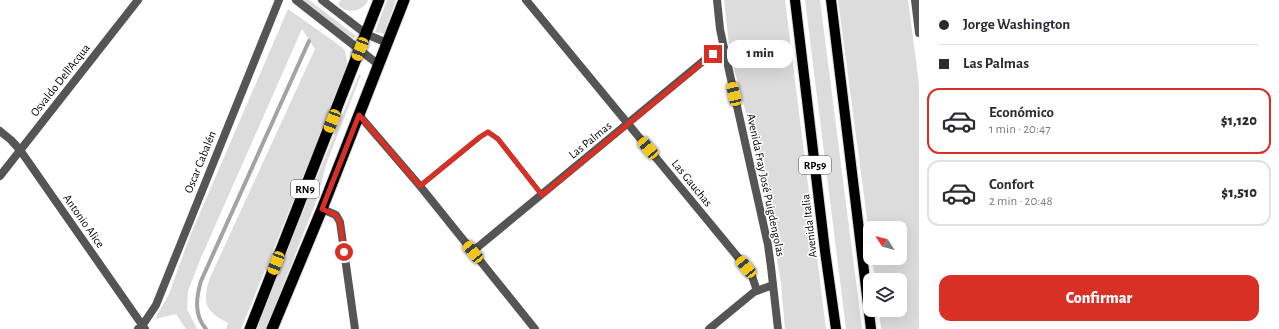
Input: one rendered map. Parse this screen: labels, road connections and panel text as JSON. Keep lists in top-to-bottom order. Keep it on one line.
{"streets":{"highway":["RN9"],"main road":["RP59","Avenida Italia"],"street":["Osvaldo Dell'Acqua","Las Palmas","Oscar Cabalén","Las Gauchas","Avenida Fray José Puigdengolas","Antonio Alice"]},"crossings":[["Osvaldo Dell'Acqua","Antonio Alice"],["Las Palmas","Las Gauchas"],["Las Palmas","Avenida Fray José Puigdengolas"],["Oscar Cabalén","Antonio Alice"]],"north":"top left","page":{"banner":["Jorge Washington","Las Palmas"],"bubble":"1 min","list":[{"name":"Económico","note":"1 min · 20:47","value":"$1,120"},{"name":"Confort","note":"2 min · 20:48","value":"$1,510"}],"buttons":"Confirmar"}}
